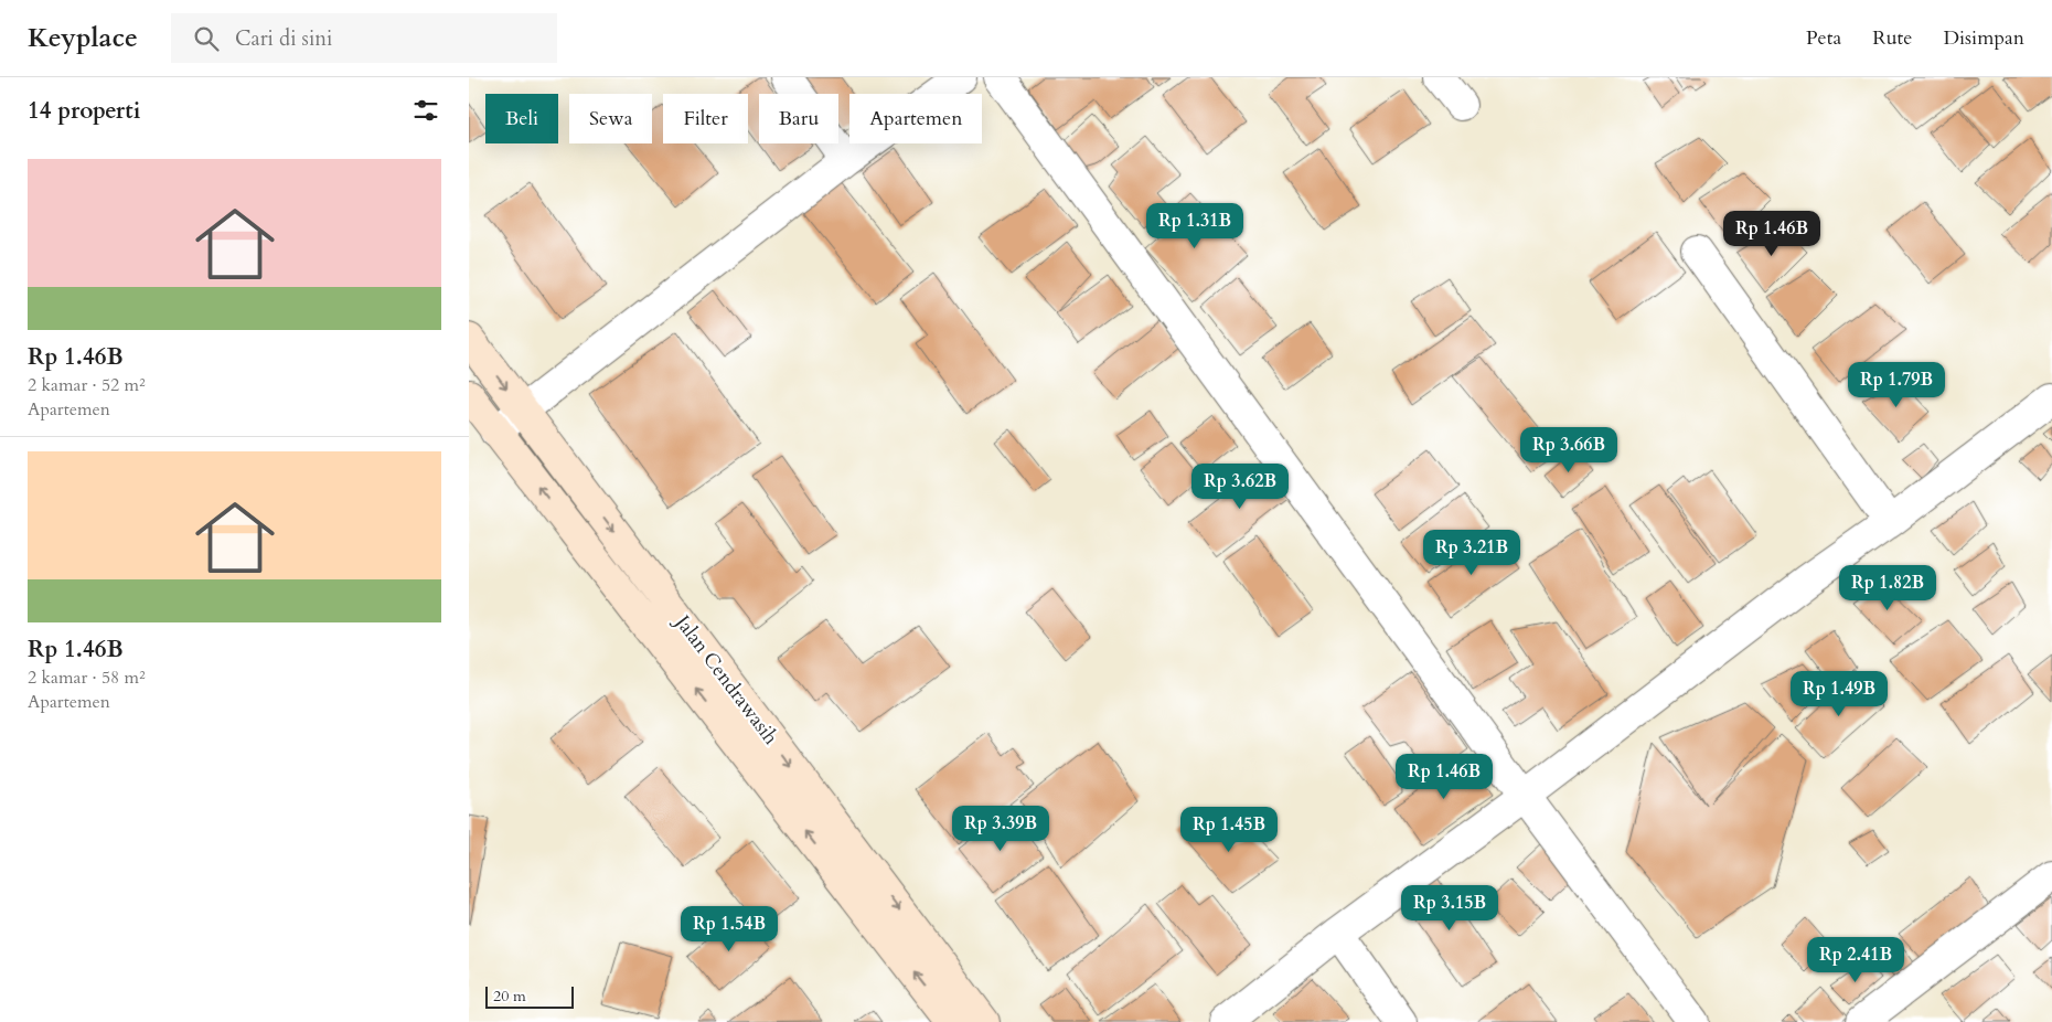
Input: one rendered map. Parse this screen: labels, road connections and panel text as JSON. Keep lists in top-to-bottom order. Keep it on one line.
{"streets":{"main road":["Jalan Cendrawasih"]},"scale_bar":"20 m","page":{"header":"Keyplace","search":"Cari di sini","nav":["Peta","Rute","Disimpan"],"heading":"14 properti","chip":["Beli","Sewa","Filter","Baru","Apartemen"],"list":[{"name":"Rp 1.46B","note":"2 kamar · 52 m² · Apartemen"},{"name":"Rp 1.46B","note":"2 kamar · 58 m² · Apartemen"}],"price":["Rp 1.31B","Rp 1.46B","Rp 1.79B","Rp 3.66B","Rp 3.62B","Rp 3.21B","Rp 1.82B","Rp 1.49B","Rp 1.46B","Rp 3.39B","Rp 1.45B","Rp 3.15B","Rp 1.54B","Rp 2.41B"],"scale":"20 m"}}
